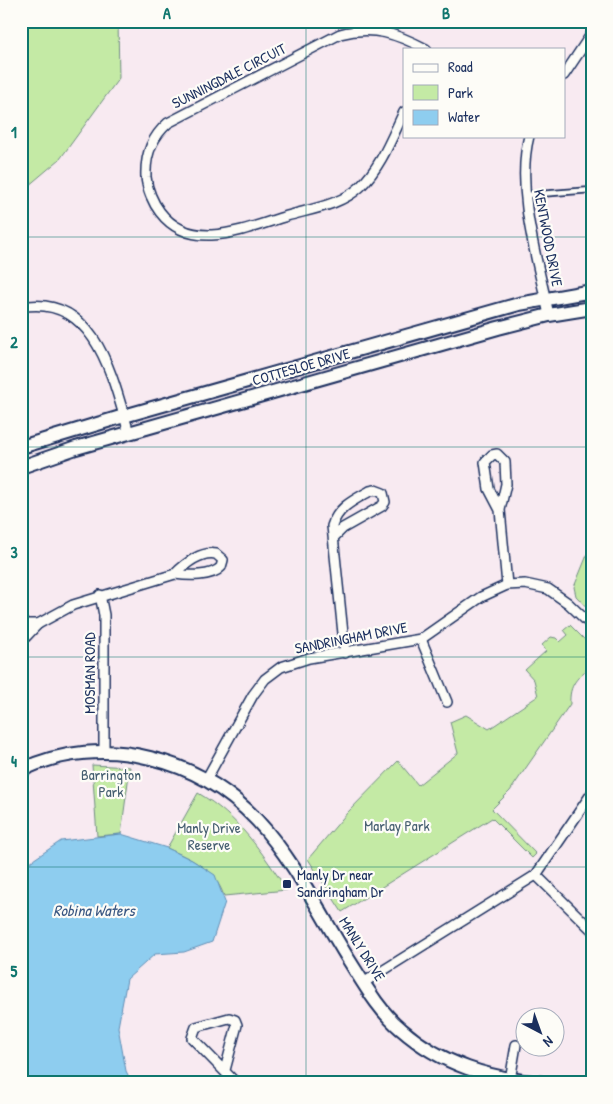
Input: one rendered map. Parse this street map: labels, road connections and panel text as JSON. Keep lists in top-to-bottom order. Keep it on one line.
{"streets":{"main road":["COTTESLOE DRIVE","MANLY DRIVE"],"street":["SUNNINGDALE CIRCUIT","KENTWOOD DRIVE","SANDRINGHAM DRIVE","MOSMAN ROAD"]},"crossings":[["KENTWOOD DRIVE","COTTESLOE DRIVE"],["SANDRINGHAM DRIVE","MANLY DRIVE"],["MOSMAN ROAD","MANLY DRIVE"]],"water":["Robina Waters"],"parks":["Barrington Park","Marlay Park","Manly Drive Reserve"],"places":{"transit":["Manly Dr near Sandringham Dr"]},"legend":["Road","Park","Water"],"north":"bottom right","grid":{"columns":["A","B"],"rows":["1","2","3","4","5"]}}
